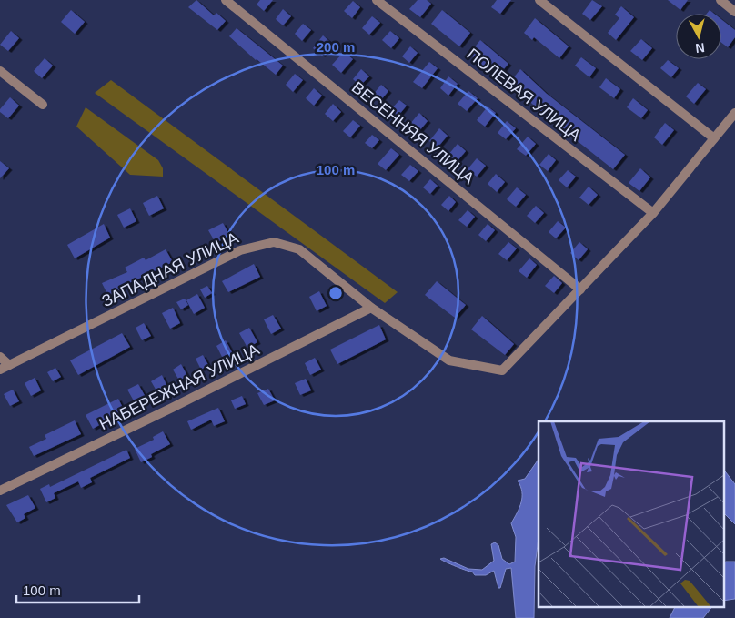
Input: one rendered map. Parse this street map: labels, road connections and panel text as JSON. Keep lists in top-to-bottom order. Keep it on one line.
{"streets":{"street":["ПОЛЕВАЯ УЛИЦА","ВЕСЕННЯЯ УЛИЦА","ЗАПАДНАЯ УЛИЦА","НАБЕРЕЖНАЯ УЛИЦА"]},"crossings":[["ВЕСЕННЯЯ УЛИЦА","ЗАПАДНАЯ УЛИЦА"],["ЗАПАДНАЯ УЛИЦА","НАБЕРЕЖНАЯ УЛИЦА"]],"scale_bar":"100 m","north":"bottom","rings":["200 m","100 m"]}
